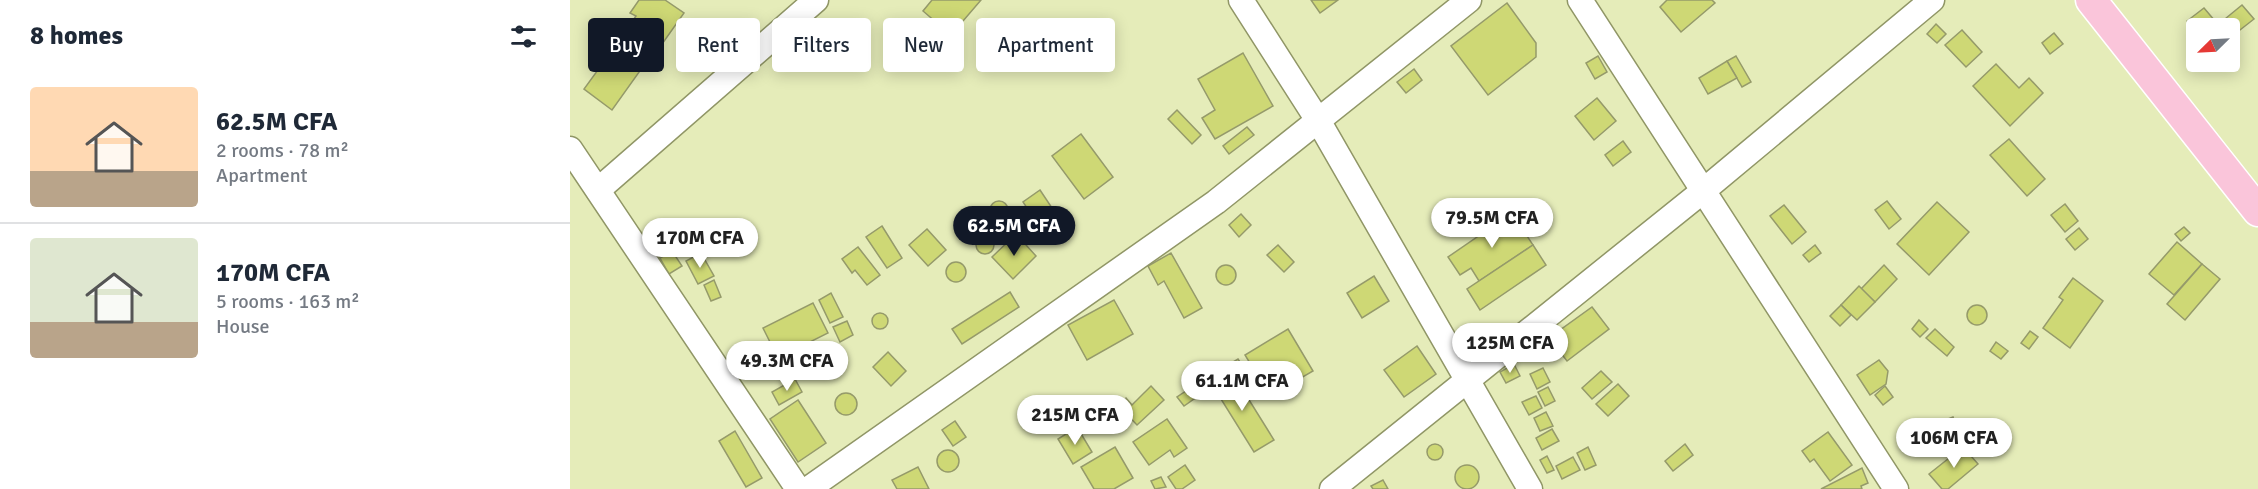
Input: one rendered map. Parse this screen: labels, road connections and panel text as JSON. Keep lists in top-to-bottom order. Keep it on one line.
{"north":"bottom left","page":{"heading":"8 homes","chip":["Buy","Rent","Filters","New","Apartment"],"list":[{"name":"62.5M CFA","note":"2 rooms · 78 m² · Apartment"},{"name":"170M CFA","note":"5 rooms · 163 m² · House"}],"price":["79.5M CFA","62.5M CFA","170M CFA","125M CFA","49.3M CFA","61.1M CFA","215M CFA","106M CFA"]}}
